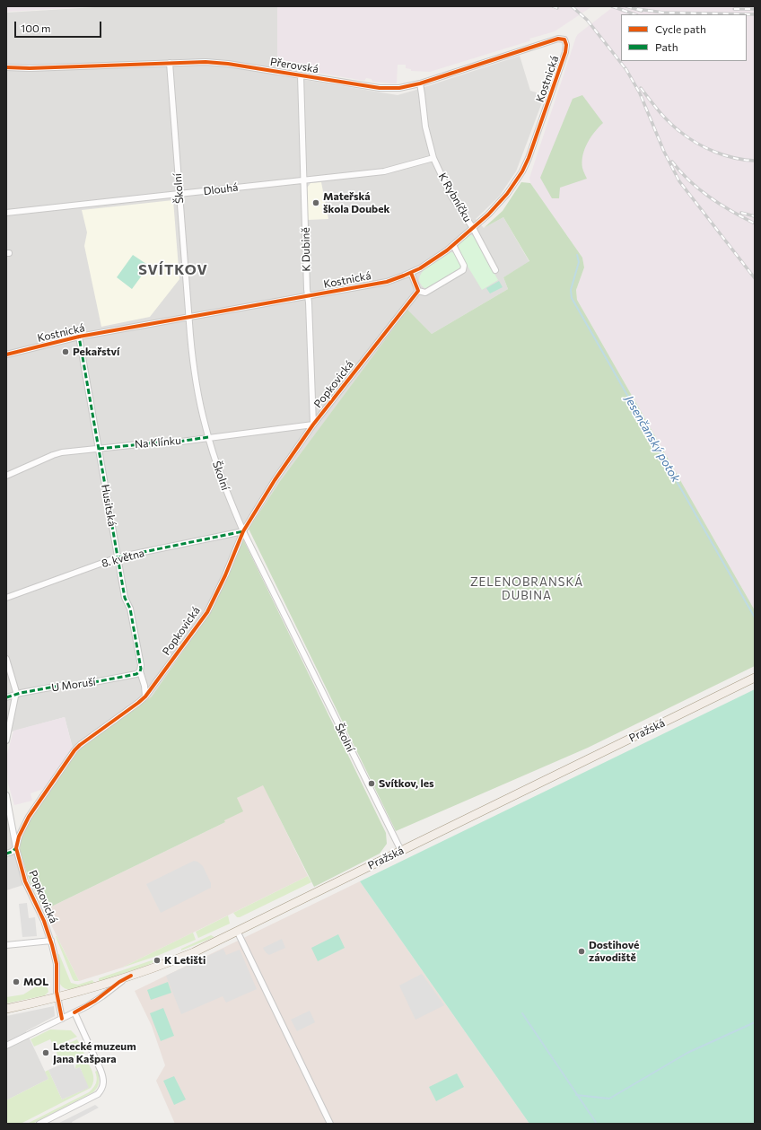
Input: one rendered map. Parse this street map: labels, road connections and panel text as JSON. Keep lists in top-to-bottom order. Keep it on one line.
{"streets":{"main road":["Pražská"],"street":["Přerovská","Kostnická","Školní","Dlouhá","K Rybníčku","K Dubině","Popkovická","Na Klínku","Husitská","8. května","U Moruší"]},"crossings":[["Přerovská","Kostnická"],["Přerovská","Školní"],["Přerovská","K Rybníčku"],["Přerovská","K Dubině"],["Kostnická","Školní"],["Kostnická","K Rybníčku"],["Kostnická","K Dubině"],["Kostnická","Husitská"],["Školní","Dlouhá"],["Školní","Popkovická"],["Školní","Na Klínku"],["Školní","8. května"],["Školní","Pražská"],["Dlouhá","K Rybníčku"],["Dlouhá","K Dubině"],["K Dubině","Popkovická"],["K Dubině","Na Klínku"],["Popkovická","Na Klínku"],["Popkovická","Husitská"],["Popkovická","8. května"],["Popkovická","Pražská"],["Na Klínku","Husitská"],["Husitská","8. května"],["Husitská","U Moruší"]],"districts":["SVÍTKOV","ZELENOBRANSKÁ DUBINA"],"water":["Jesenčanský potok"],"places":["Mateřská škola Doubek","Pekařství","Svítkov, les","Dostihové závodiště","K Letišti","MOL","Letecké muzeum Jana Kašpara"],"legend":["Cycle path","Path"],"scale_bar":"100 m"}
